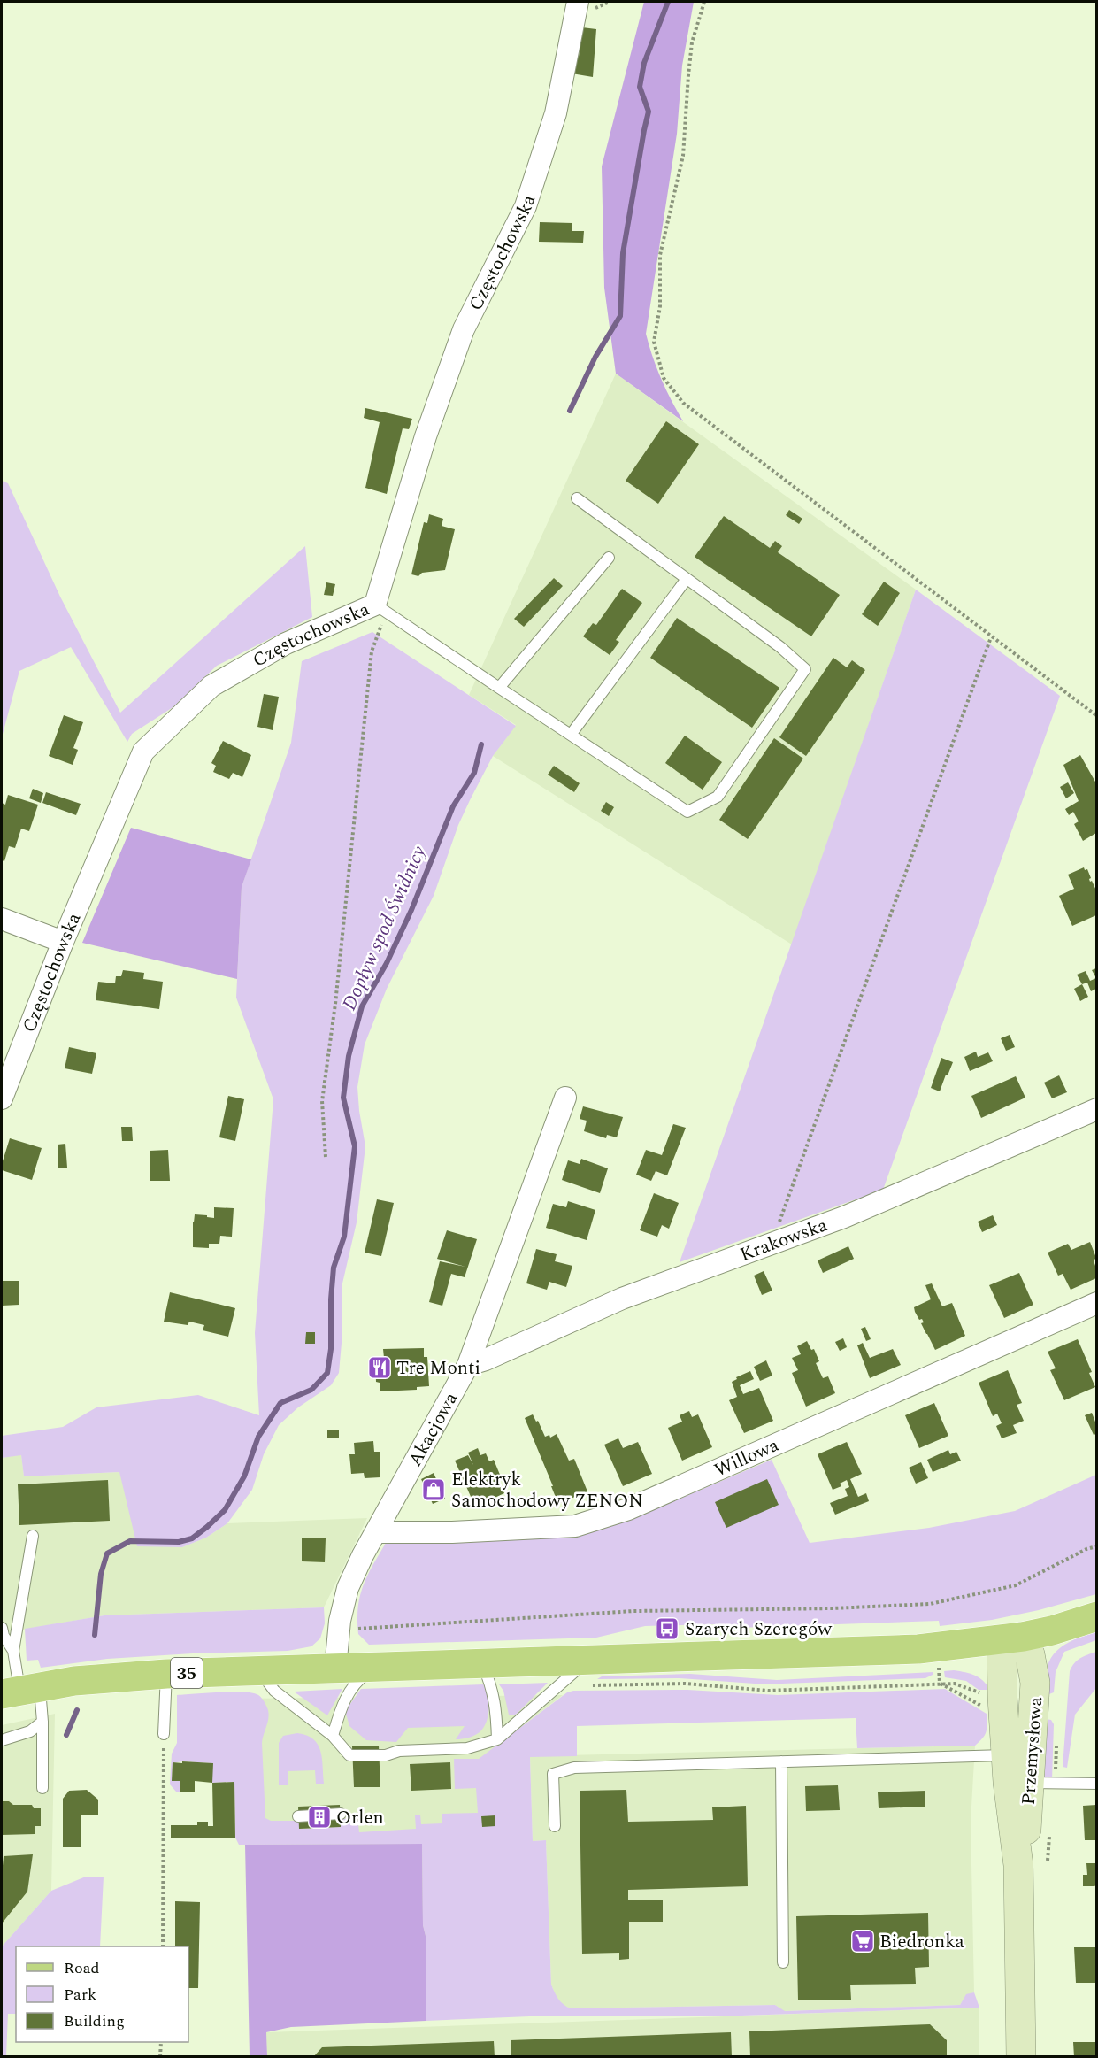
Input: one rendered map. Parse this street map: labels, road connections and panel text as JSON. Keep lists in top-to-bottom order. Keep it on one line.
{"streets":{"main road":["35","Przemysłowa"],"street":["Częstochowska","Krakowska","Akacjowa","Willowa"]},"crossings":[["Krakowska","Akacjowa"],["Akacjowa","Willowa"],["Akacjowa","35"],["35","Przemysłowa"]],"water":["Dopływ spod Świdnicy"],"places":{"restaurant":["Tre Monti"],"shop":["Elektryk Samochodowy ZENON"],"bus stop":["Szarych Szeregów"],"building":["Orlen"],"supermarket":["Biedronka"]},"legend":["Road","Park","Building"]}
